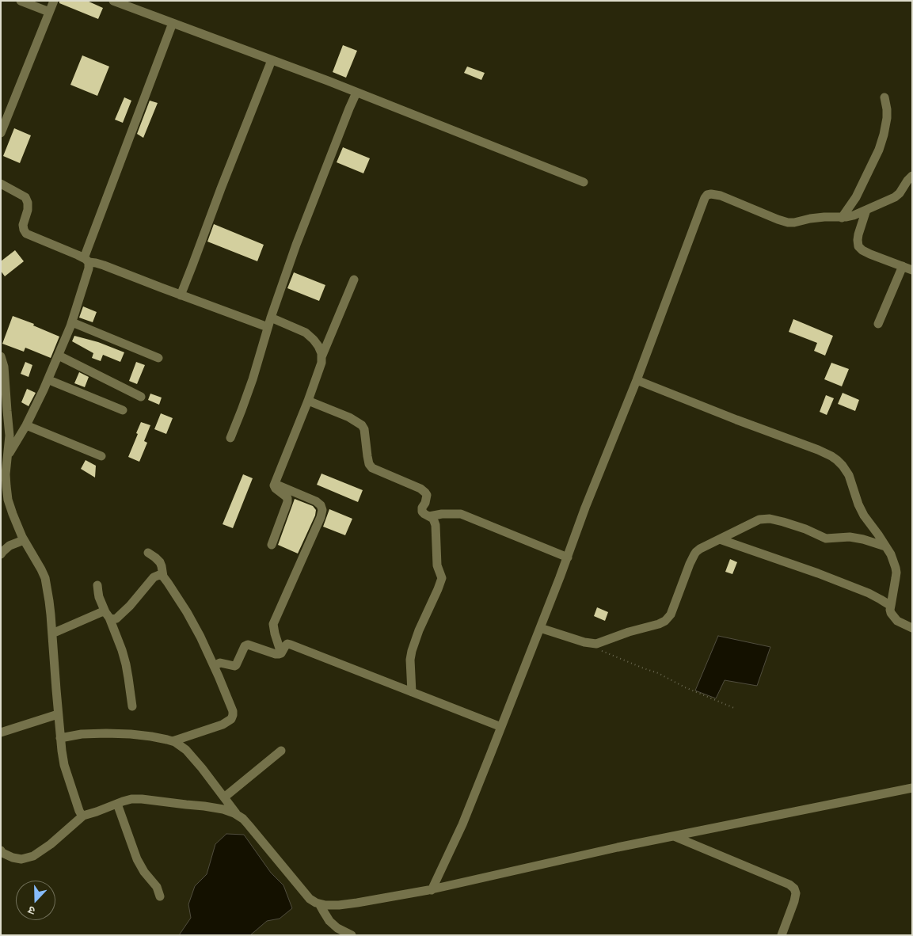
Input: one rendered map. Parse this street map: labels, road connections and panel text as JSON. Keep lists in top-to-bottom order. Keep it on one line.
{"north":"bottom"}
